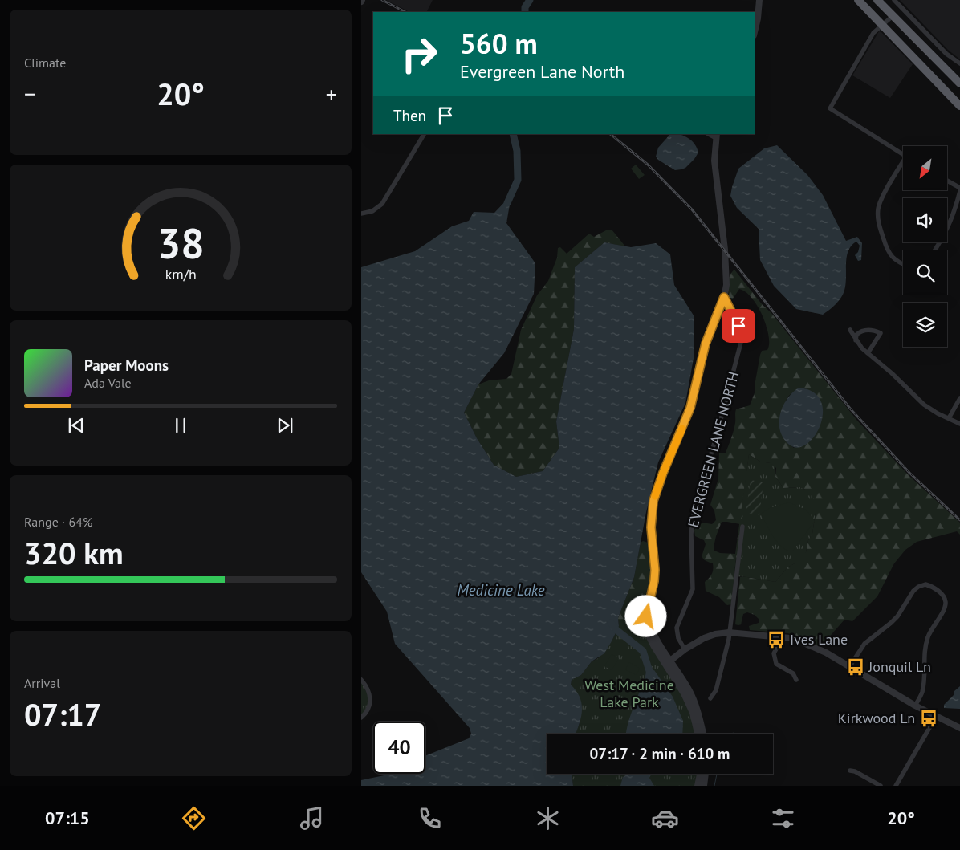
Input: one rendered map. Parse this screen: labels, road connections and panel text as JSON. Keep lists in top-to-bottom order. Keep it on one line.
{"streets":{"street":["EVERGREEN LANE NORTH"]},"water":["Medicine Lake"],"parks":["West Medicine Lake Park"],"places":{"bus stop":["Ives Lane","Jonquil Ln","Kirkwood Ln"]},"north":"bottom left","page":{"tile":["Climate",["Range · 64%","320 km"],["Arrival","07:17"]],"turn":["560 m","Evergreen Lane North"],"heat":["−","20°","+"],"then":"Then","song":["Paper Moons","Ada Vale"],"limit":"40","trip":"07:17 · 2 min · 610 m","tabs":["07:15","20°"],"gauge":["38","km/h"]}}
